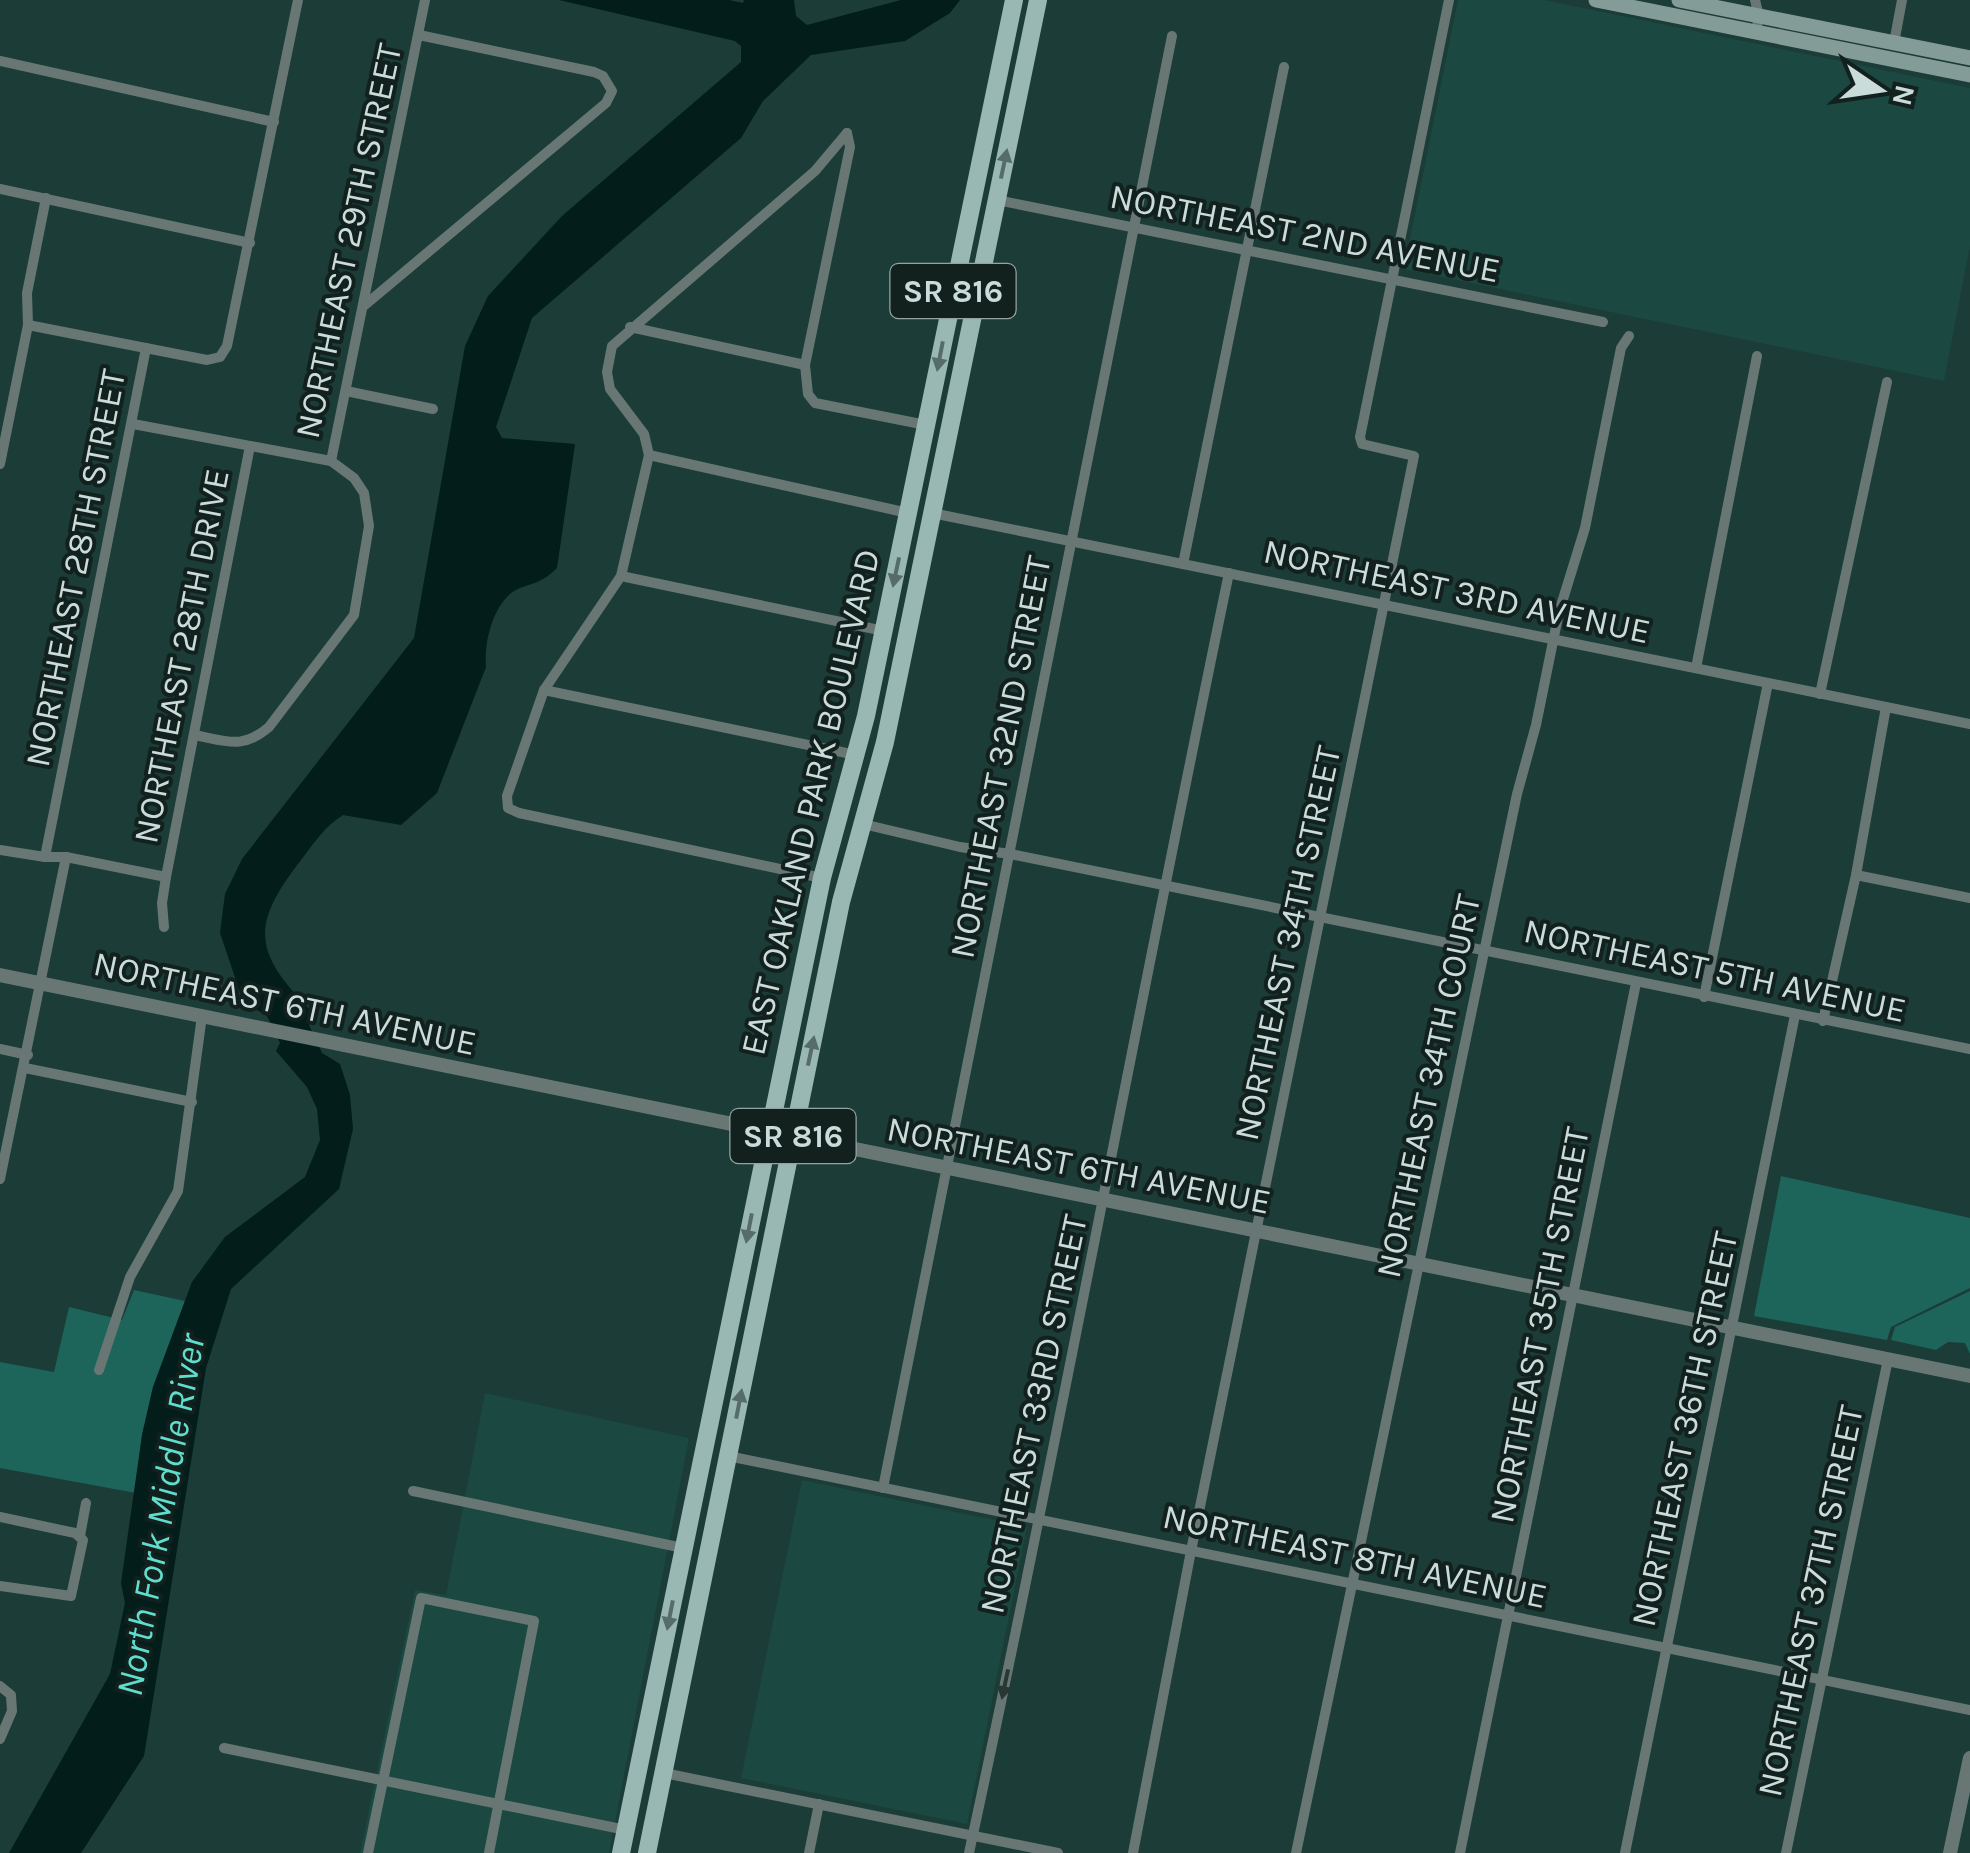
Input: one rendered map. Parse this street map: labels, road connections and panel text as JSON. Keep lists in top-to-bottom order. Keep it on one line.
{"streets":{"main road":["SR 816","EAST OAKLAND PARK BOULEVARD"],"street":["NORTHEAST 2ND AVENUE","NORTHEAST 29TH STREET","NORTHEAST 28TH STREET","NORTHEAST 3RD AVENUE","NORTHEAST 28TH DRIVE","NORTHEAST 32ND STREET","NORTHEAST 34TH STREET","NORTHEAST 5TH AVENUE","NORTHEAST 6TH AVENUE","NORTHEAST 34TH COURT","NORTHEAST 35TH STREET","NORTHEAST 33RD STREET","NORTHEAST 36TH STREET","NORTHEAST 8TH AVENUE","NORTHEAST 37TH STREET"]},"crossings":[["NORTHEAST 2ND AVENUE","NORTHEAST 32ND STREET"],["NORTHEAST 2ND AVENUE","EAST OAKLAND PARK BOULEVARD"],["NORTHEAST 2ND AVENUE","NORTHEAST 34TH STREET"],["NORTHEAST 29TH STREET","NORTHEAST 28TH DRIVE"],["NORTHEAST 3RD AVENUE","NORTHEAST 32ND STREET"],["NORTHEAST 3RD AVENUE","EAST OAKLAND PARK BOULEVARD"],["NORTHEAST 3RD AVENUE","NORTHEAST 34TH STREET"],["NORTHEAST 3RD AVENUE","NORTHEAST 34TH COURT"],["NORTHEAST 3RD AVENUE","NORTHEAST 33RD STREET"],["NORTHEAST 32ND STREET","NORTHEAST 5TH AVENUE"],["NORTHEAST 32ND STREET","NORTHEAST 6TH AVENUE"],["NORTHEAST 32ND STREET","NORTHEAST 8TH AVENUE"],["EAST OAKLAND PARK BOULEVARD","NORTHEAST 5TH AVENUE"],["EAST OAKLAND PARK BOULEVARD","NORTHEAST 6TH AVENUE"],["EAST OAKLAND PARK BOULEVARD","NORTHEAST 8TH AVENUE"],["NORTHEAST 34TH STREET","NORTHEAST 5TH AVENUE"],["NORTHEAST 34TH STREET","NORTHEAST 6TH AVENUE"],["NORTHEAST 34TH STREET","NORTHEAST 8TH AVENUE"],["NORTHEAST 5TH AVENUE","NORTHEAST 34TH COURT"],["NORTHEAST 5TH AVENUE","NORTHEAST 35TH STREET"],["NORTHEAST 5TH AVENUE","NORTHEAST 33RD STREET"],["NORTHEAST 5TH AVENUE","NORTHEAST 36TH STREET"],["NORTHEAST 6TH AVENUE","NORTHEAST 34TH COURT"],["NORTHEAST 6TH AVENUE","NORTHEAST 35TH STREET"],["NORTHEAST 6TH AVENUE","NORTHEAST 33RD STREET"],["NORTHEAST 6TH AVENUE","NORTHEAST 36TH STREET"],["NORTHEAST 6TH AVENUE","NORTHEAST 37TH STREET"],["NORTHEAST 34TH COURT","NORTHEAST 8TH AVENUE"],["NORTHEAST 35TH STREET","NORTHEAST 8TH AVENUE"],["NORTHEAST 33RD STREET","NORTHEAST 8TH AVENUE"],["NORTHEAST 36TH STREET","NORTHEAST 8TH AVENUE"],["NORTHEAST 8TH AVENUE","NORTHEAST 37TH STREET"]],"water":["North Fork Middle River"],"north":"right"}
